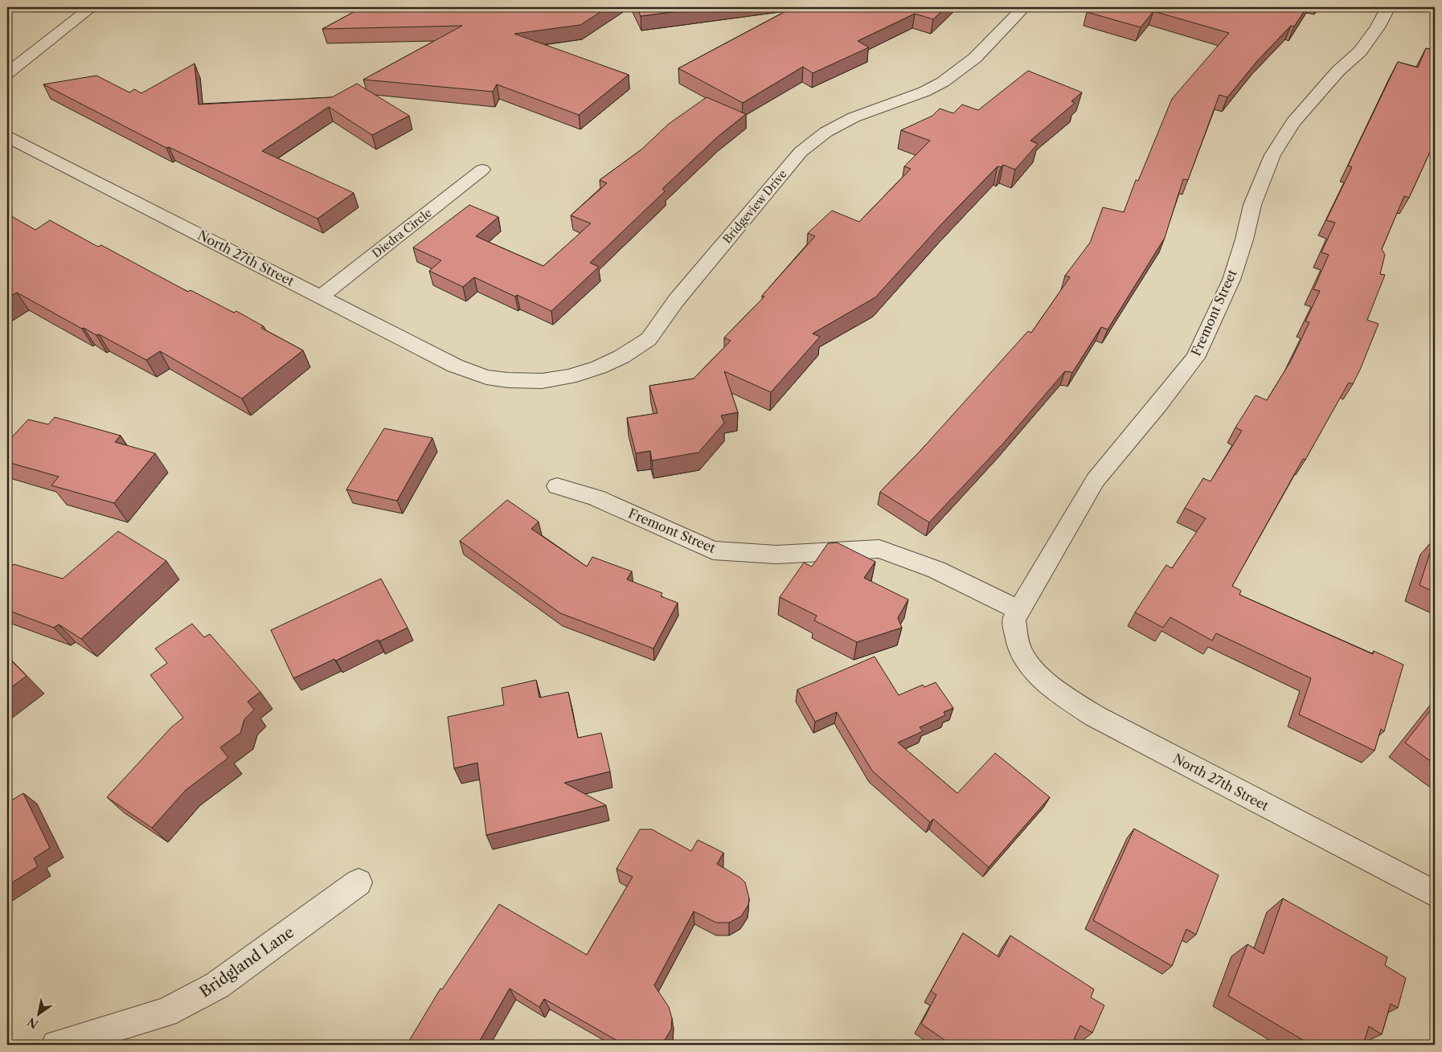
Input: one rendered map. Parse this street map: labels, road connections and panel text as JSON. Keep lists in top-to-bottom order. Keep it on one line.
{"streets":{"street":["Bridgeview Drive","Diedra Circle","North 27th Street","Fremont Street","Bridgland Lane"]},"crossings":[["Bridgeview Drive","North 27th Street"],["Diedra Circle","North 27th Street"],["North 27th Street","Fremont Street"]],"north":"bottom left"}
